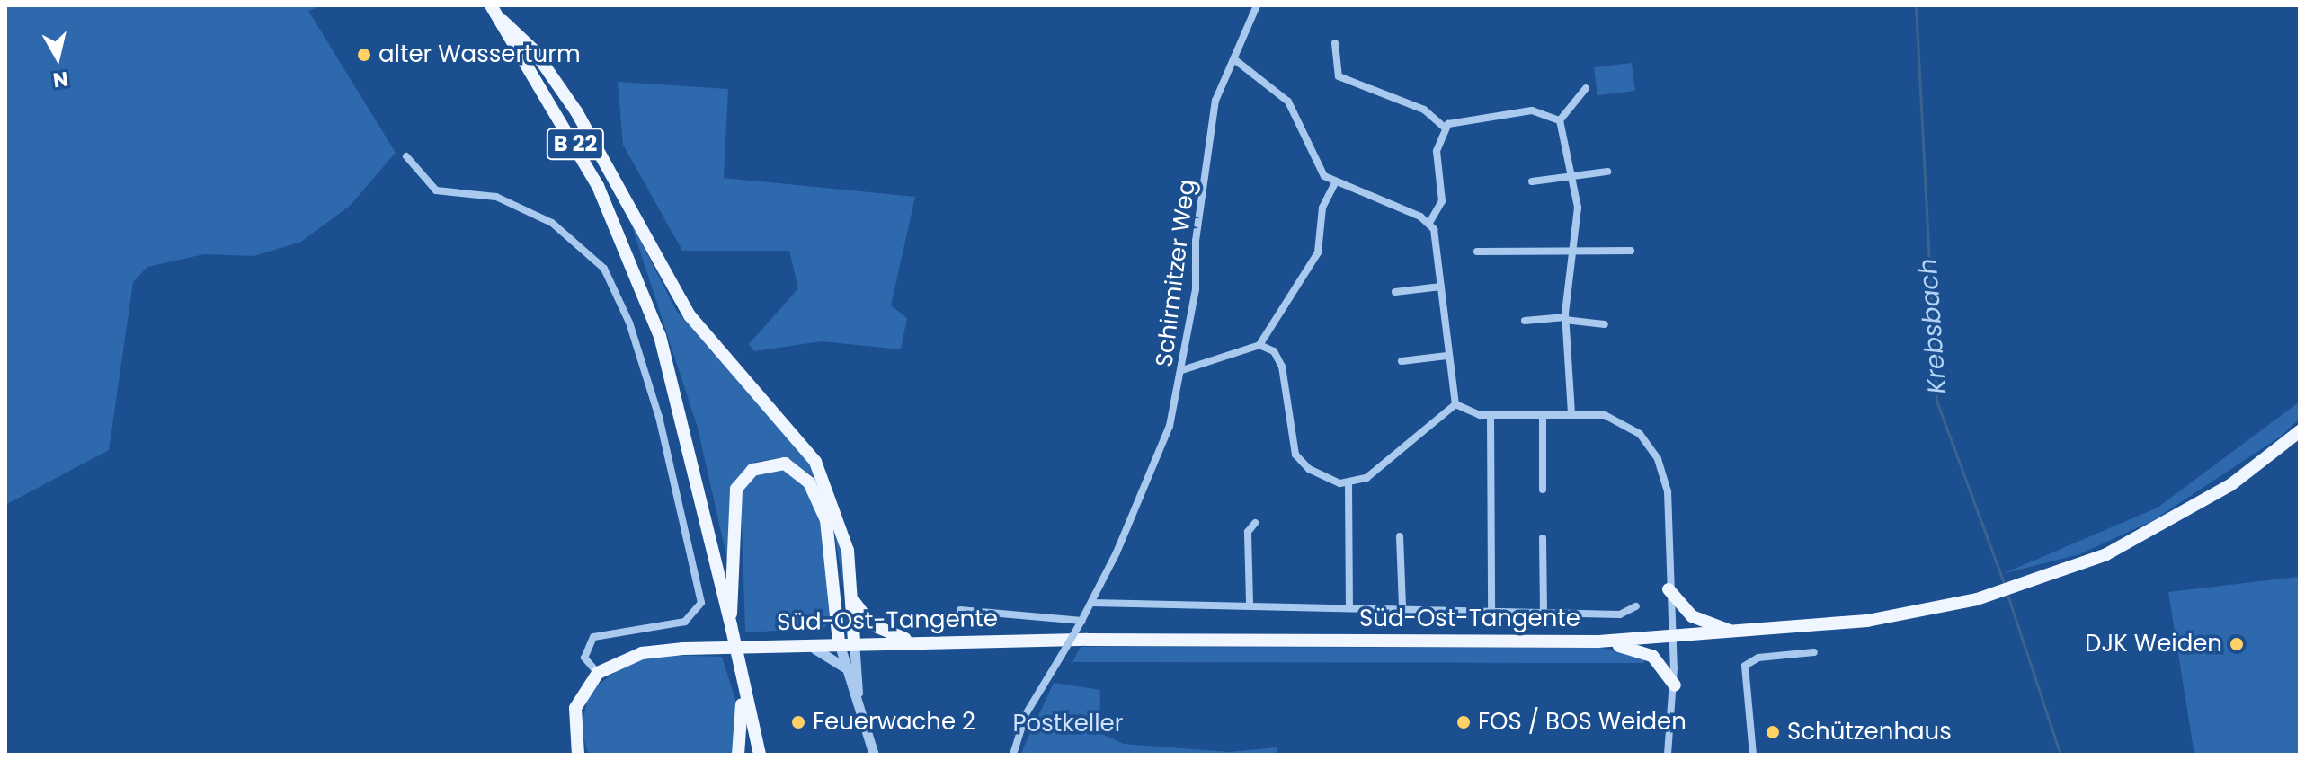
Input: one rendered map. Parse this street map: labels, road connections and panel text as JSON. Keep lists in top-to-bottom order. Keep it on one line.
{"streets":{"main road":["B 22","Süd-Ost-Tangente"],"street":["Schirmitzer Weg"]},"water":["Krebsbach"],"parks":["Postkeller"],"places":["alter Wasserturm","DJK Weiden","Feuerwache 2","FOS / BOS Weiden","Schützenhaus"],"north":"bottom"}
